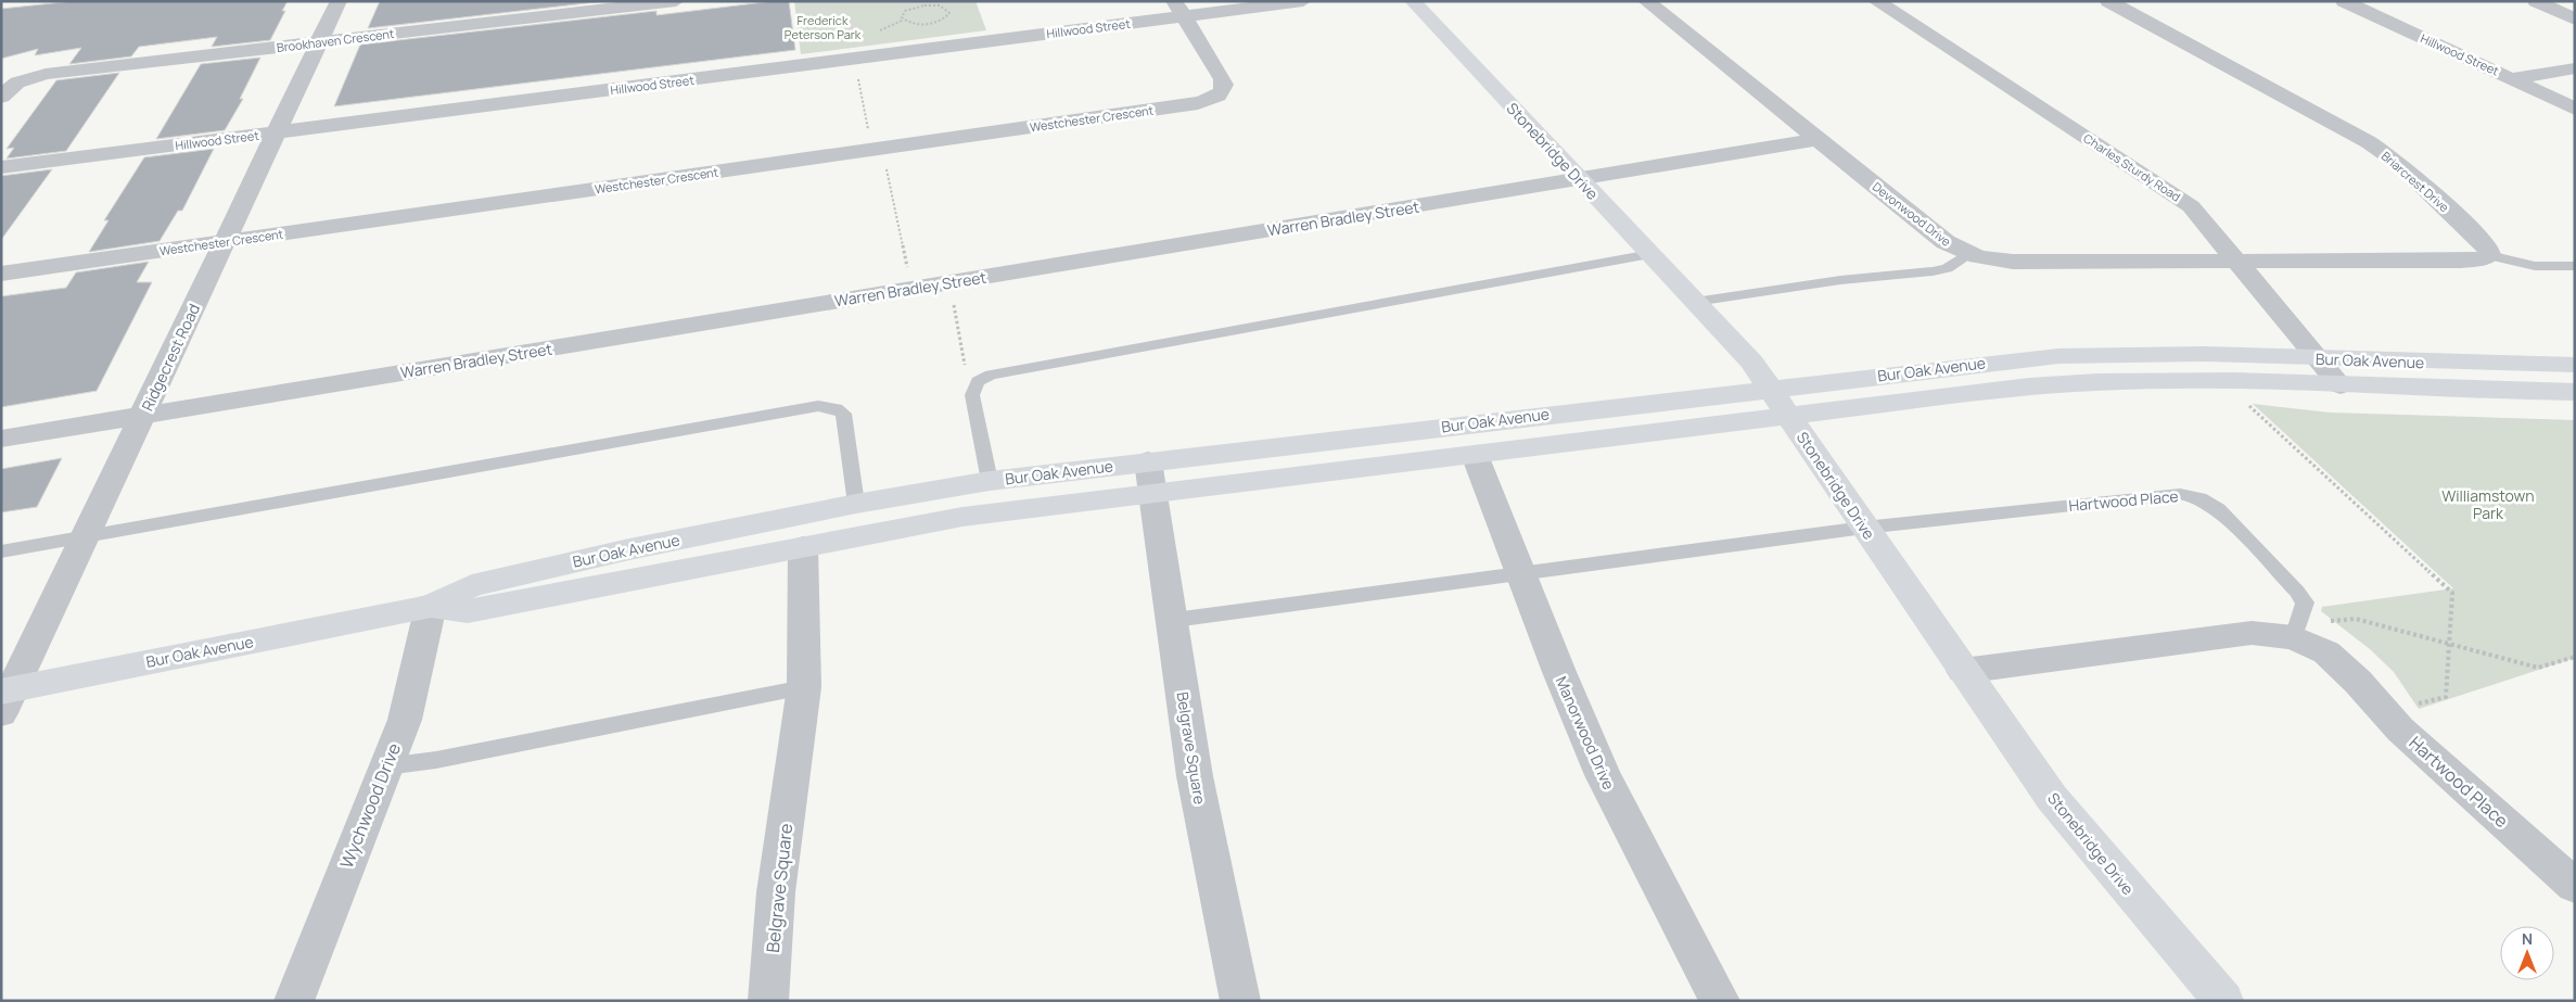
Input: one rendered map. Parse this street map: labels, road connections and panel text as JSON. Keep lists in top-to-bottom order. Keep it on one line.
{"streets":{"street":["Hillwood Street","Brookhaven Crescent","Westchester Crescent","Stonebridge Drive","Charles Sturdy Road","Briarcrest Drive","Devonwood Drive","Warren Bradley Street","Ridgecrest Road","Bur Oak Avenue","Hartwood Place","Manorwood Drive","Belgrave Square","Wychwood Drive"]},"crossings":[["Hillwood Street","Westchester Crescent"],["Hillwood Street","Ridgecrest Road"],["Brookhaven Crescent","Ridgecrest Road"],["Westchester Crescent","Ridgecrest Road"],["Stonebridge Drive","Warren Bradley Street"],["Stonebridge Drive","Bur Oak Avenue"],["Stonebridge Drive","Hartwood Place"],["Charles Sturdy Road","Devonwood Drive"],["Charles Sturdy Road","Bur Oak Avenue"],["Devonwood Drive","Warren Bradley Street"],["Warren Bradley Street","Ridgecrest Road"],["Ridgecrest Road","Bur Oak Avenue"],["Bur Oak Avenue","Manorwood Drive"],["Bur Oak Avenue","Belgrave Square"],["Bur Oak Avenue","Wychwood Drive"],["Hartwood Place","Manorwood Drive"],["Hartwood Place","Belgrave Square"]],"parks":["Frederick Peterson Park","Williamstown Park"],"north":"top"}
